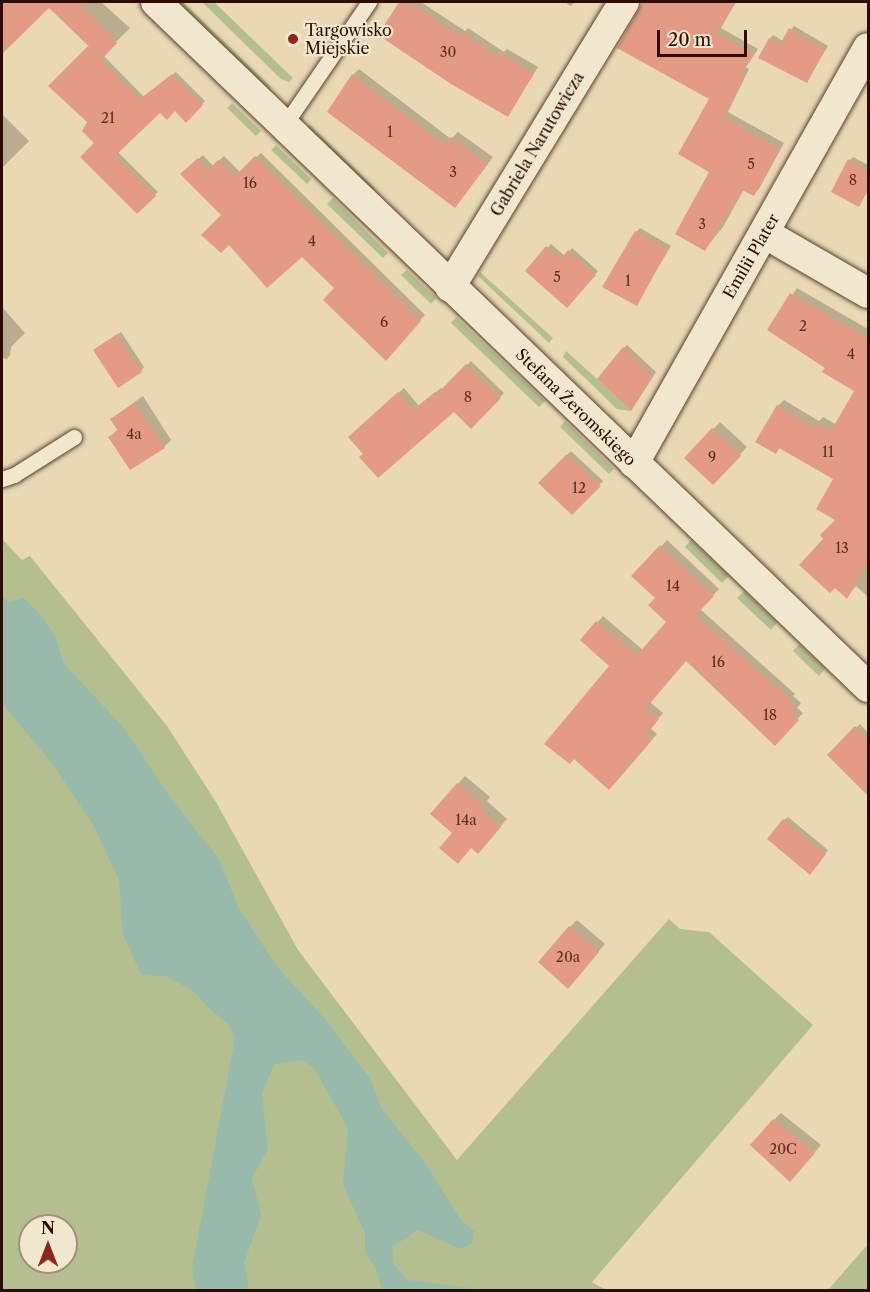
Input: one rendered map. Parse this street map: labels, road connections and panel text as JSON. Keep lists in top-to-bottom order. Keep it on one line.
{"streets":{"street":["Gabriela Narutowicza","Emilii Plater","Stefana Żeromskiego"]},"crossings":[["Gabriela Narutowicza","Stefana Żeromskiego"],["Emilii Plater","Stefana Żeromskiego"]],"places":["Targowisko Miejskie"],"house_numbers":["30","21","1","5","3","8","16","3","4","5","1","6","2","4","8","4a","11","9","12","13","14","16","18","14a","20a","20C"],"scale_bar":"20 m","north":"top"}
